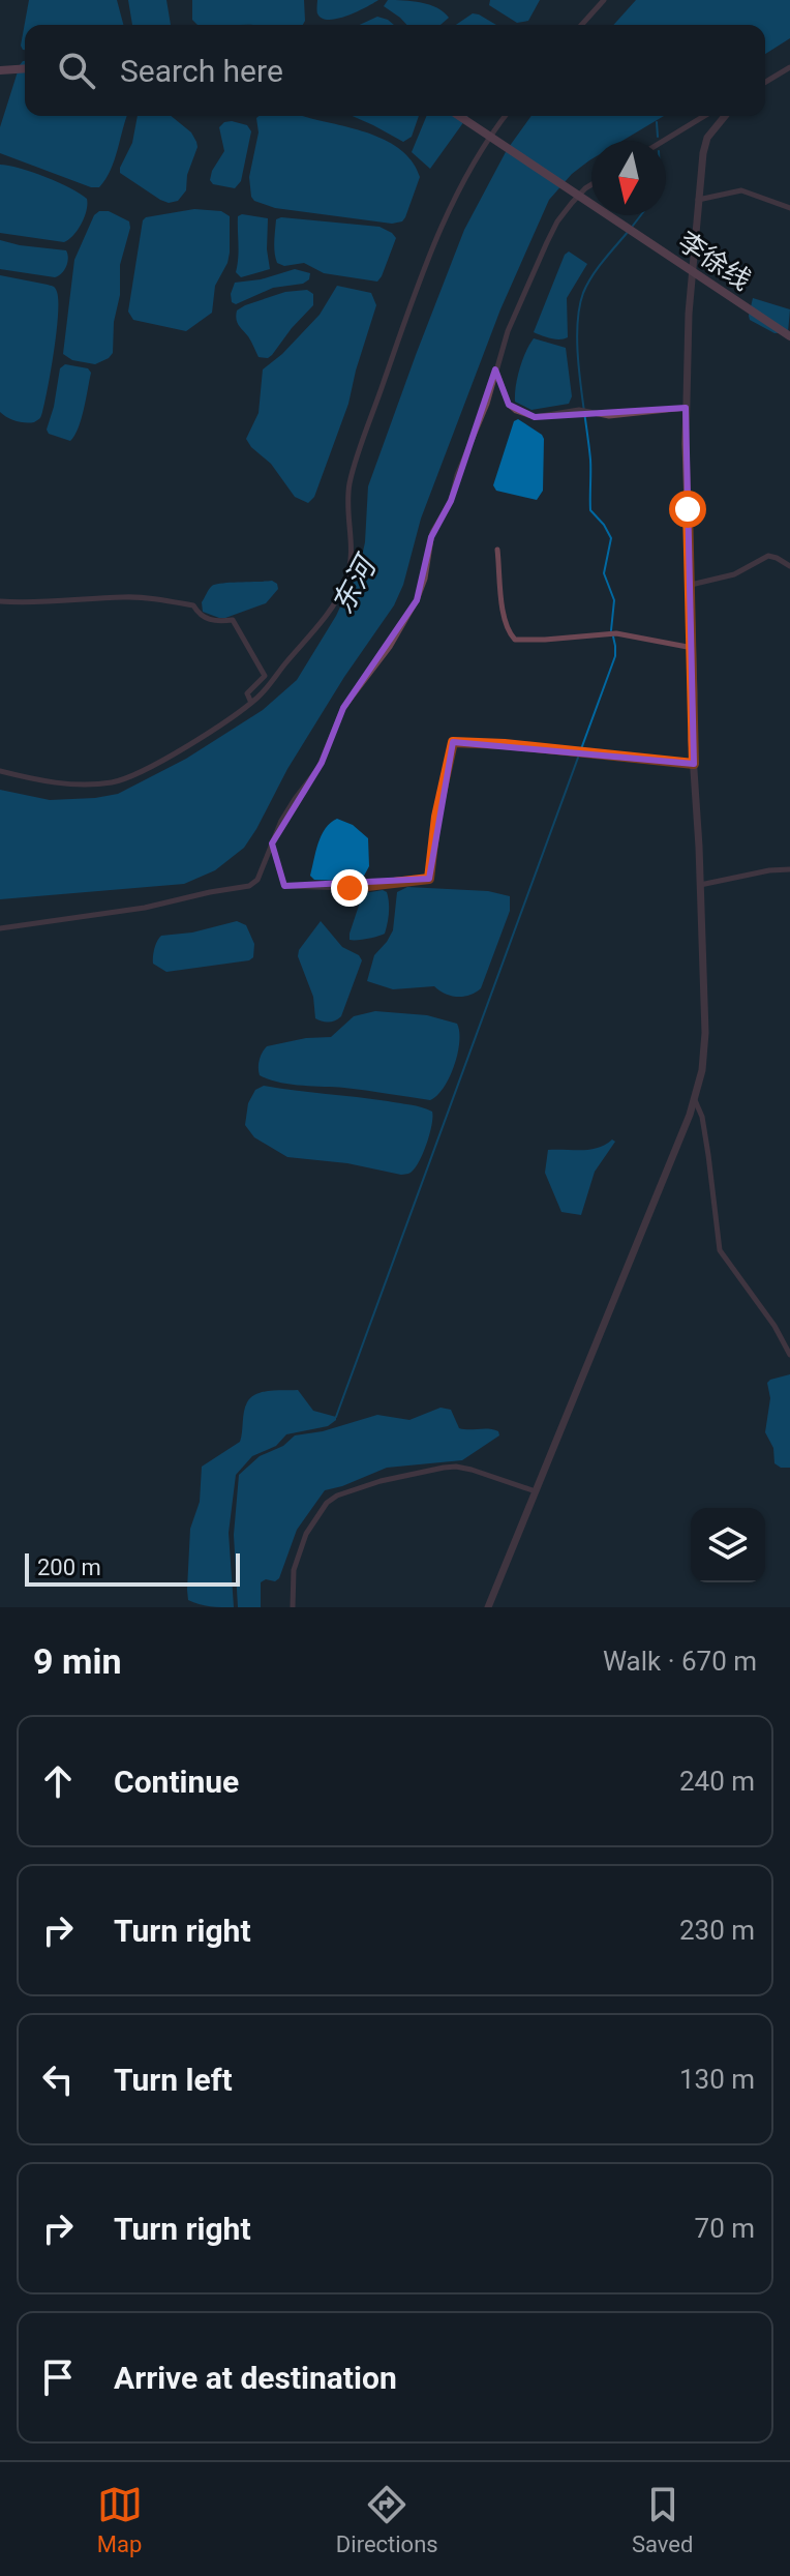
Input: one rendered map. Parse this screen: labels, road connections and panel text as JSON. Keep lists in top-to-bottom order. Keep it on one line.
{"streets":{"main road":["李徐线"]},"water":["东河"],"scale_bar":"200 m","north":"bottom","page":{"search":"Search here","scale":"200 m","heading":["9 min","Walk · 670 m"],"list":[["Continue","240 m"],["Turn right","230 m"],["Turn left","130 m"],["Turn right","70 m"],"Arrive at destination"],"nav":["Map","Directions","Saved"]}}
